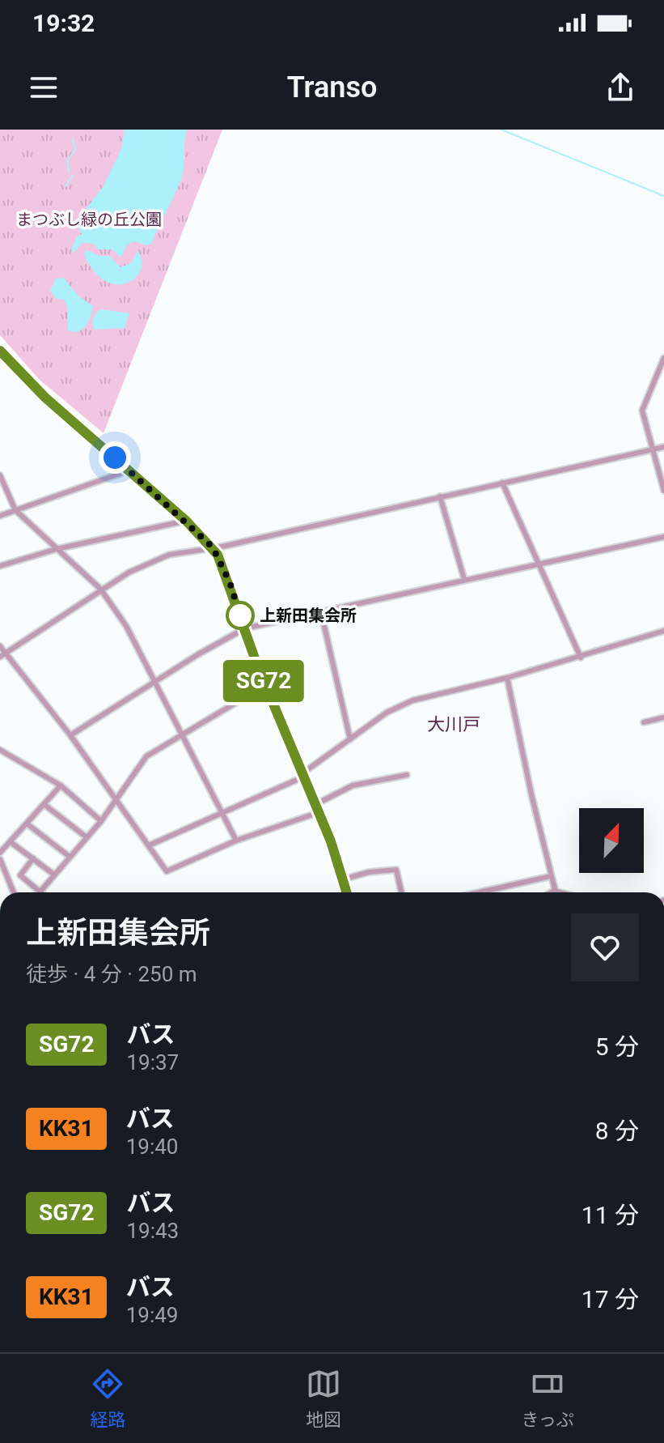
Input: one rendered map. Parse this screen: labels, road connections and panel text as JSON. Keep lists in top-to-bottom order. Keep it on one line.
{"districts":["大川戸"],"parks":["まつぶし緑の丘公園"],"places":["上新田集会所"],"lines":["bus line SG72"],"north":"top right","page":{"status":"19:32","header":"Transo","on_map":"SG72","heading":["上新田集会所","徒歩 · 4 分 · 250 m"],"list":[{"mark":"SG72","name":"バス","note":"19:37","value":"5 分"},{"mark":"KK31","name":"バス","note":"19:40","value":"8 分"},{"mark":"SG72","name":"バス","note":"19:43","value":"11 分"},{"mark":"KK31","name":"バス","note":"19:49","value":"17 分"}],"tabs":["経路","地図","きっぷ"]}}
